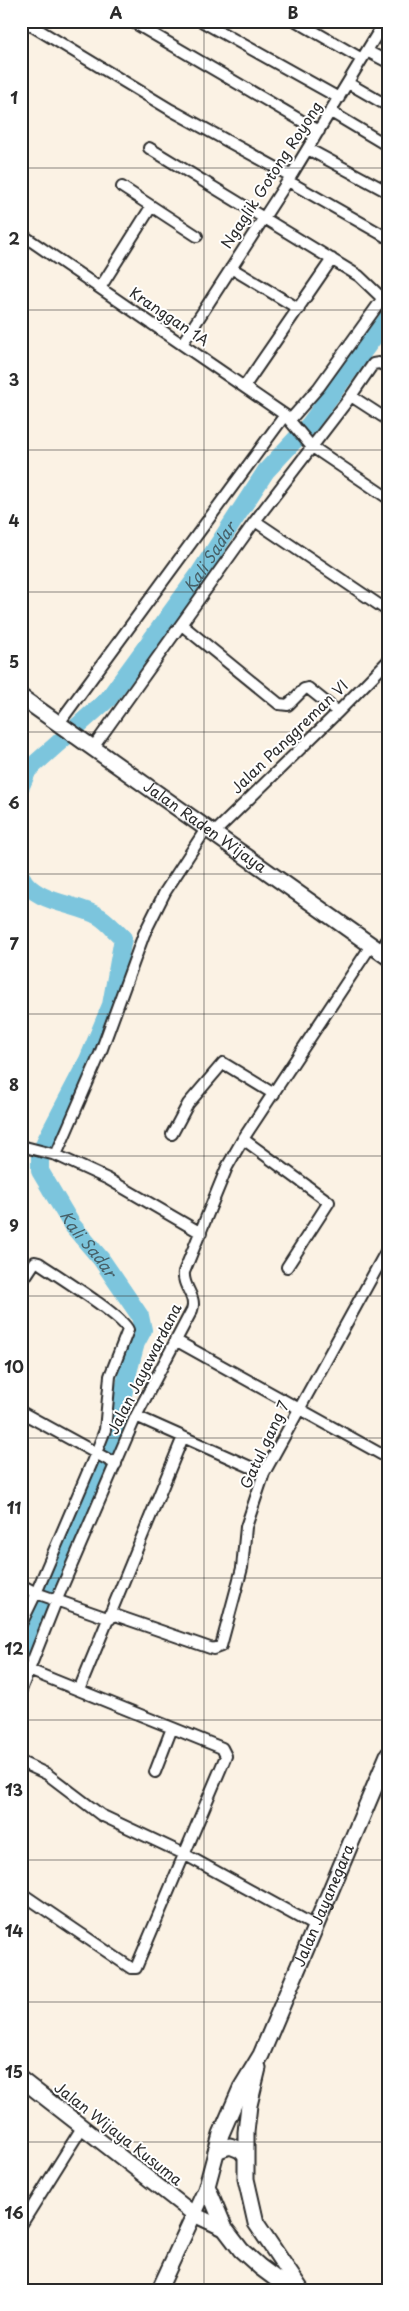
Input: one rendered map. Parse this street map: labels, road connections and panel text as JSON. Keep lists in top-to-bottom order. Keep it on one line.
{"streets":{"main road":["Jalan Raden Wijaya","Jalan Jayanegara"],"street":["Ngaglik Gotong Royong","Kranggan 1A","Jalan Panggreman VI","Jalan Jayawardana","Gatul gang 7","Jalan Wijaya Kusuma"]},"crossings":[["Ngaglik Gotong Royong","Kranggan 1A"],["Jalan Panggreman VI","Jalan Raden Wijaya"],["Jalan Raden Wijaya","Jalan Jayawardana"]],"water":["Kali Sadar"],"grid":{"columns":["A","B"],"rows":["1","2","3","4","5","6","7","8","9","10","11","12","13","14","15","16"]}}
